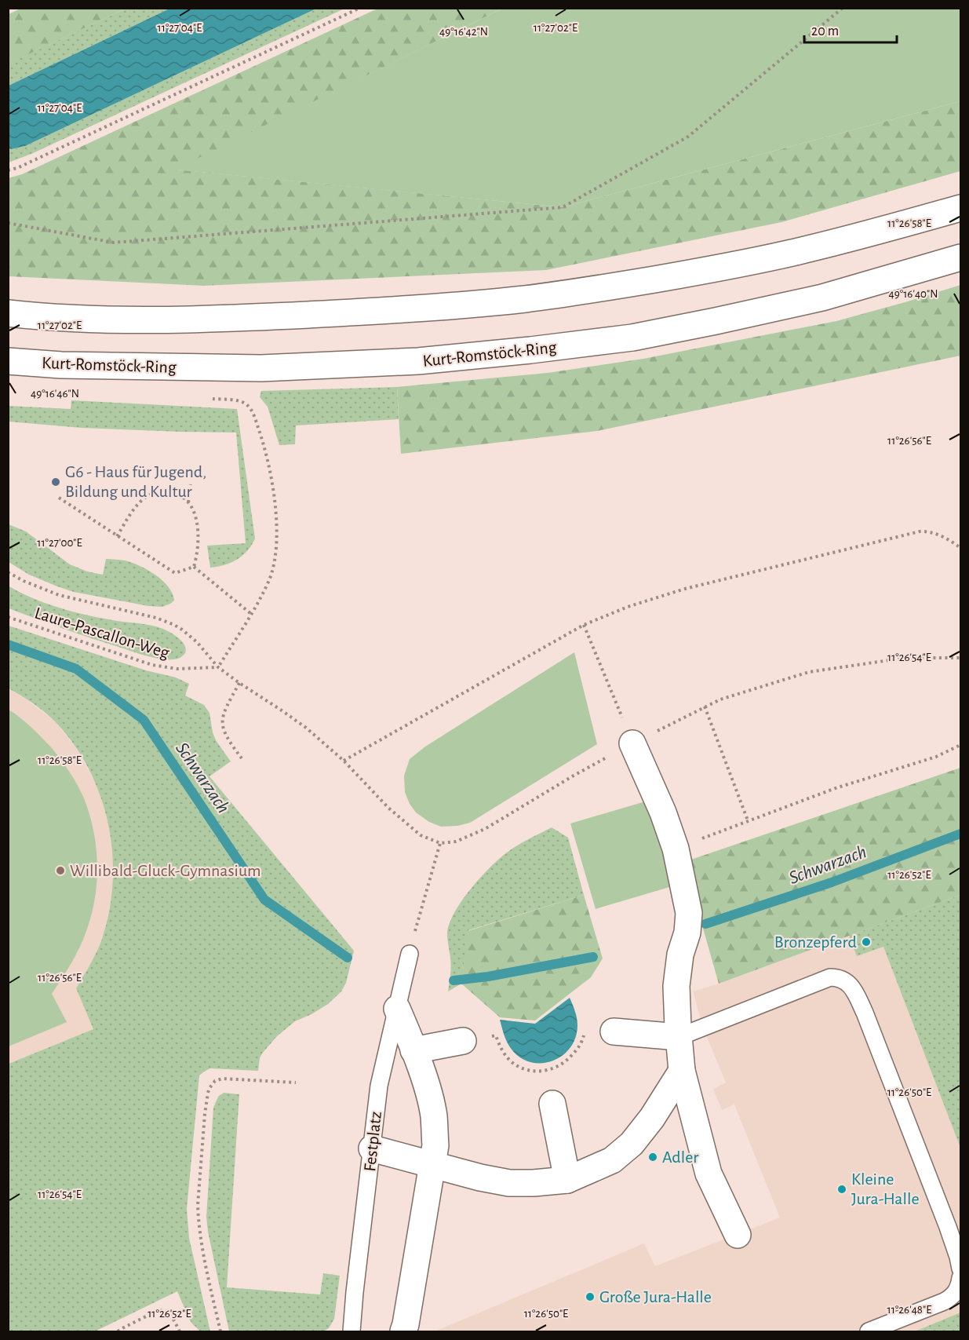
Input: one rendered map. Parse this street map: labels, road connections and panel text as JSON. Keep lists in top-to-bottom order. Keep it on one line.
{"streets":{"main road":["Kurt-Romstöck-Ring"],"lane":["Festplatz"],"path":["Laure-Pascallon-Weg"]},"water":["Schwarzach"],"places":["G6 - Haus für Jugend, Bildung und Kultur","Willibald-Gluck-Gymnasium","Bronzepferd","Adler","Kleine Jura-Halle","Große Jura-Halle"],"scale_bar":"20 m","coordinates":["11°27'04\"E","11°27'02\"E","49°16'42\"N","11°26'58\"E","49°16'40\"N","49°16'46\"N","11°26'56\"E","11°27'00\"E","11°26'54\"E","11°26'52\"E","11°26'50\"E","11°26'48\"E"]}
